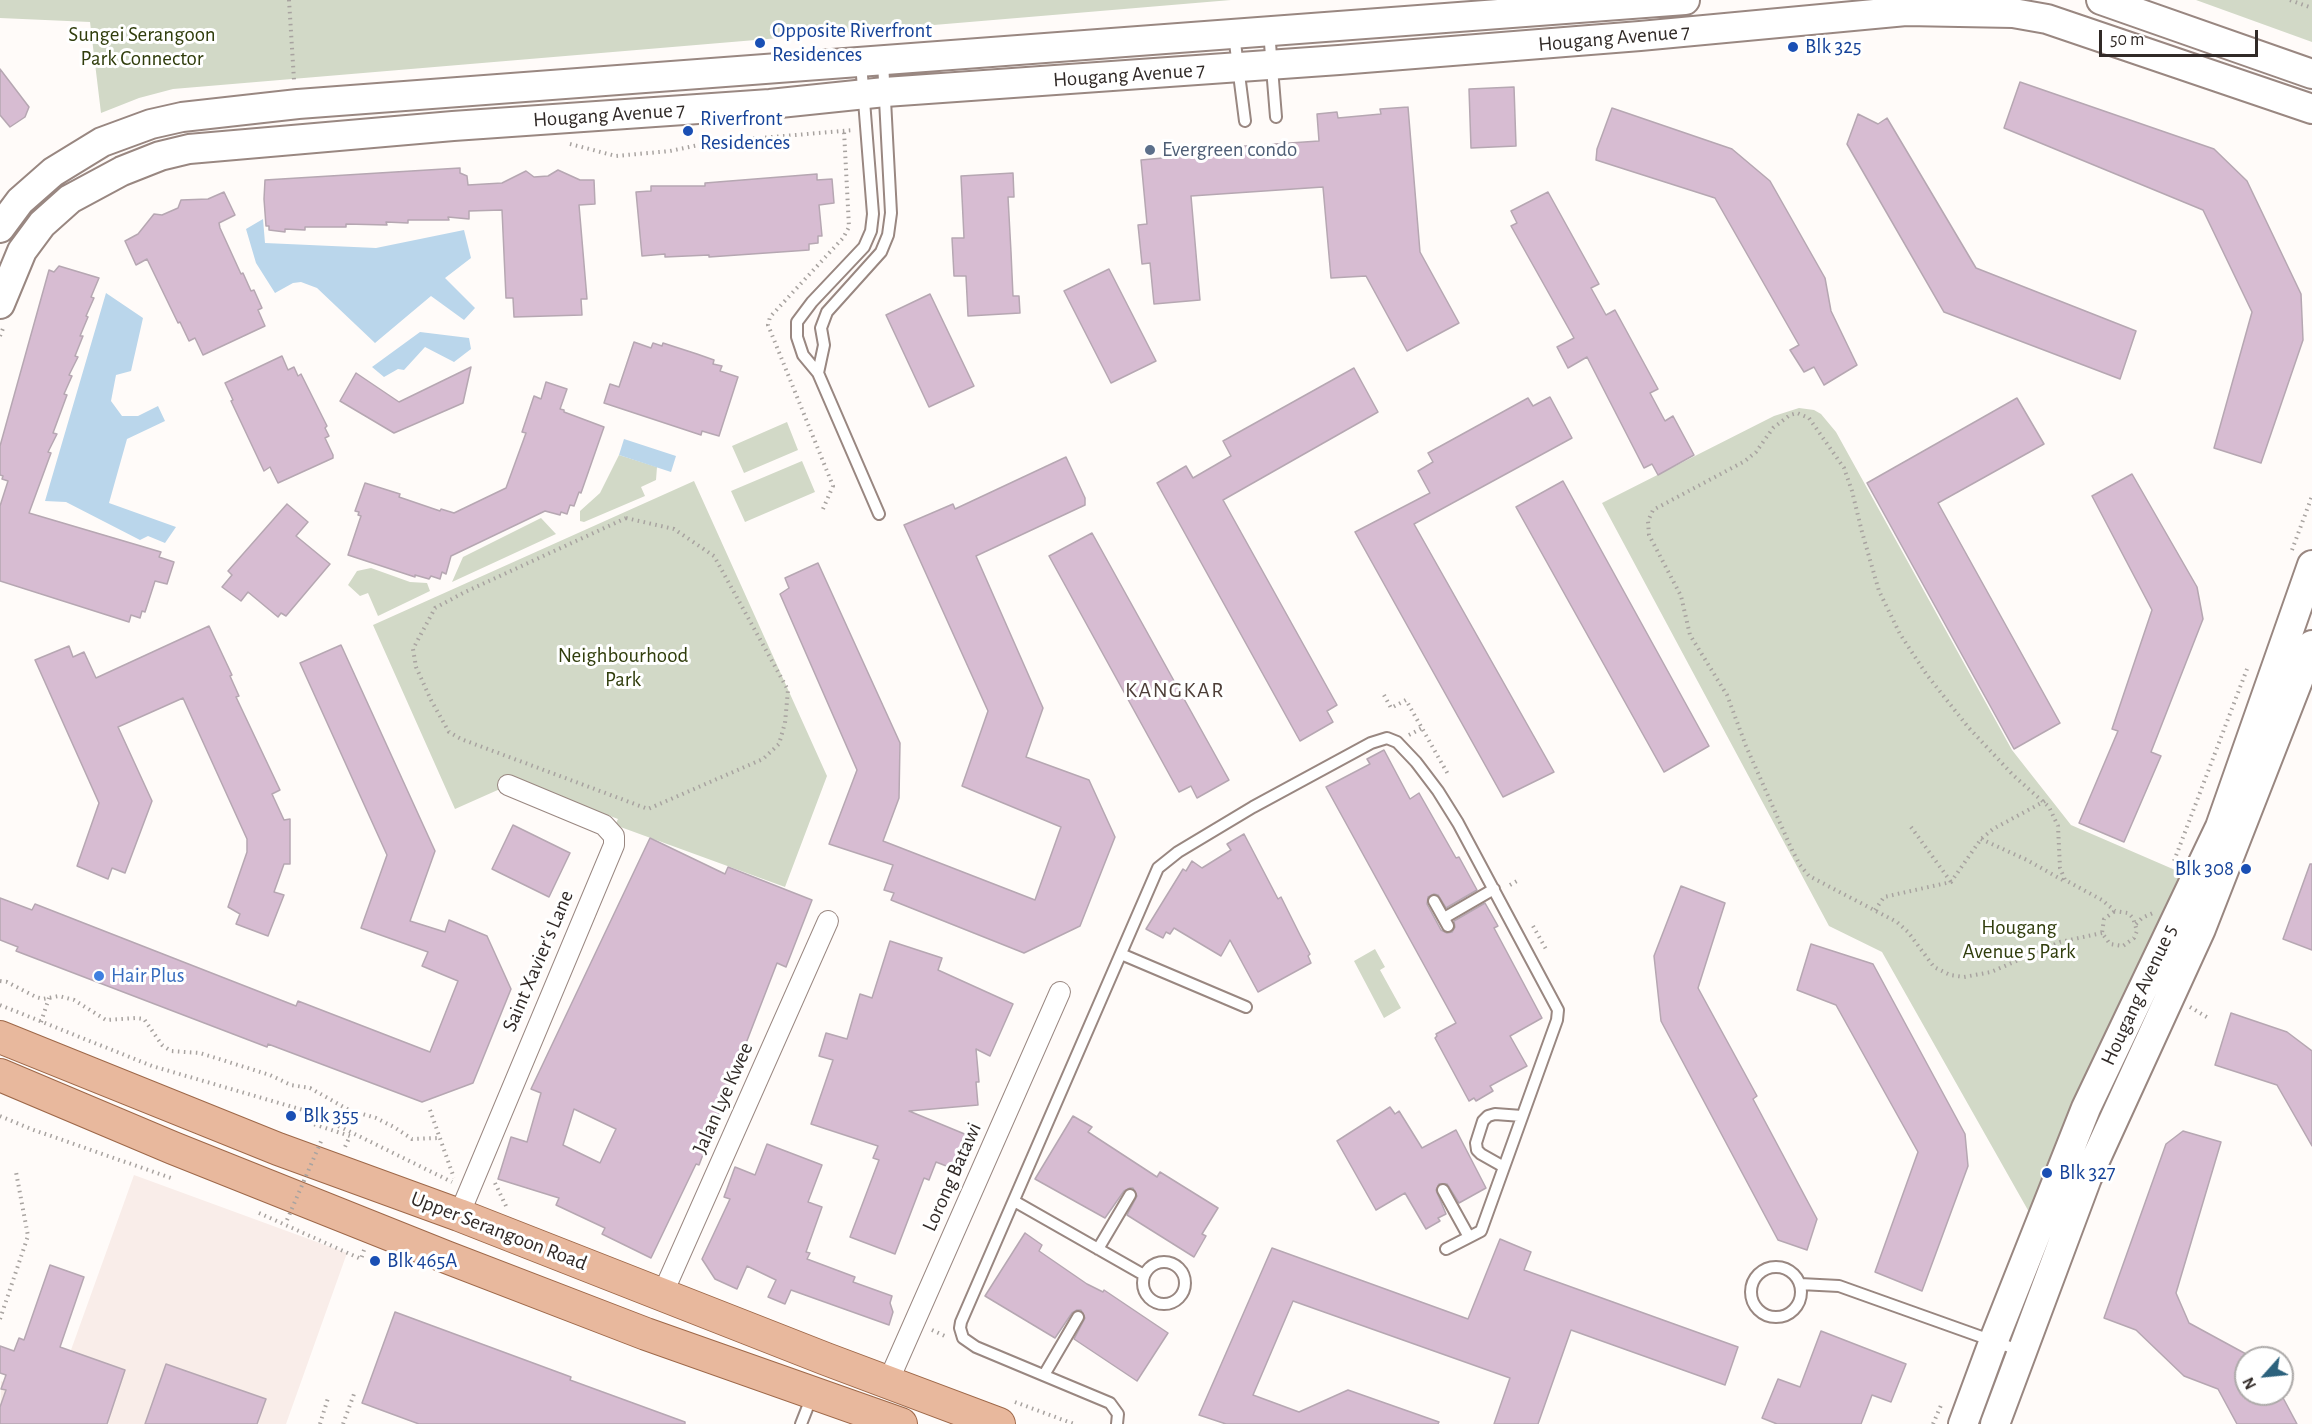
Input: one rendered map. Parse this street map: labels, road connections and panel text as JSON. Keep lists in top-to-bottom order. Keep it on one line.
{"streets":{"main road":["Hougang Avenue 7","Hougang Avenue 5","Upper Serangoon Road"],"street":["Saint Xavier's Lane","Jalan Lye Kwee","Lorong Batawi"]},"crossings":[["Saint Xavier's Lane","Upper Serangoon Road"],["Jalan Lye Kwee","Upper Serangoon Road"],["Lorong Batawi","Upper Serangoon Road"]],"districts":["KANGKAR"],"parks":["Sungei Serangoon Park Connector","Neighbourhood Park","Hougang Avenue 5 Park"],"places":["Opposite Riverfront Residences","Blk 325","Riverfront Residences","Evergreen condo","Blk 308","Hair Plus","Blk 355","Blk 327","Blk 465A"],"scale_bar":"50 m","north":"bottom left"}
